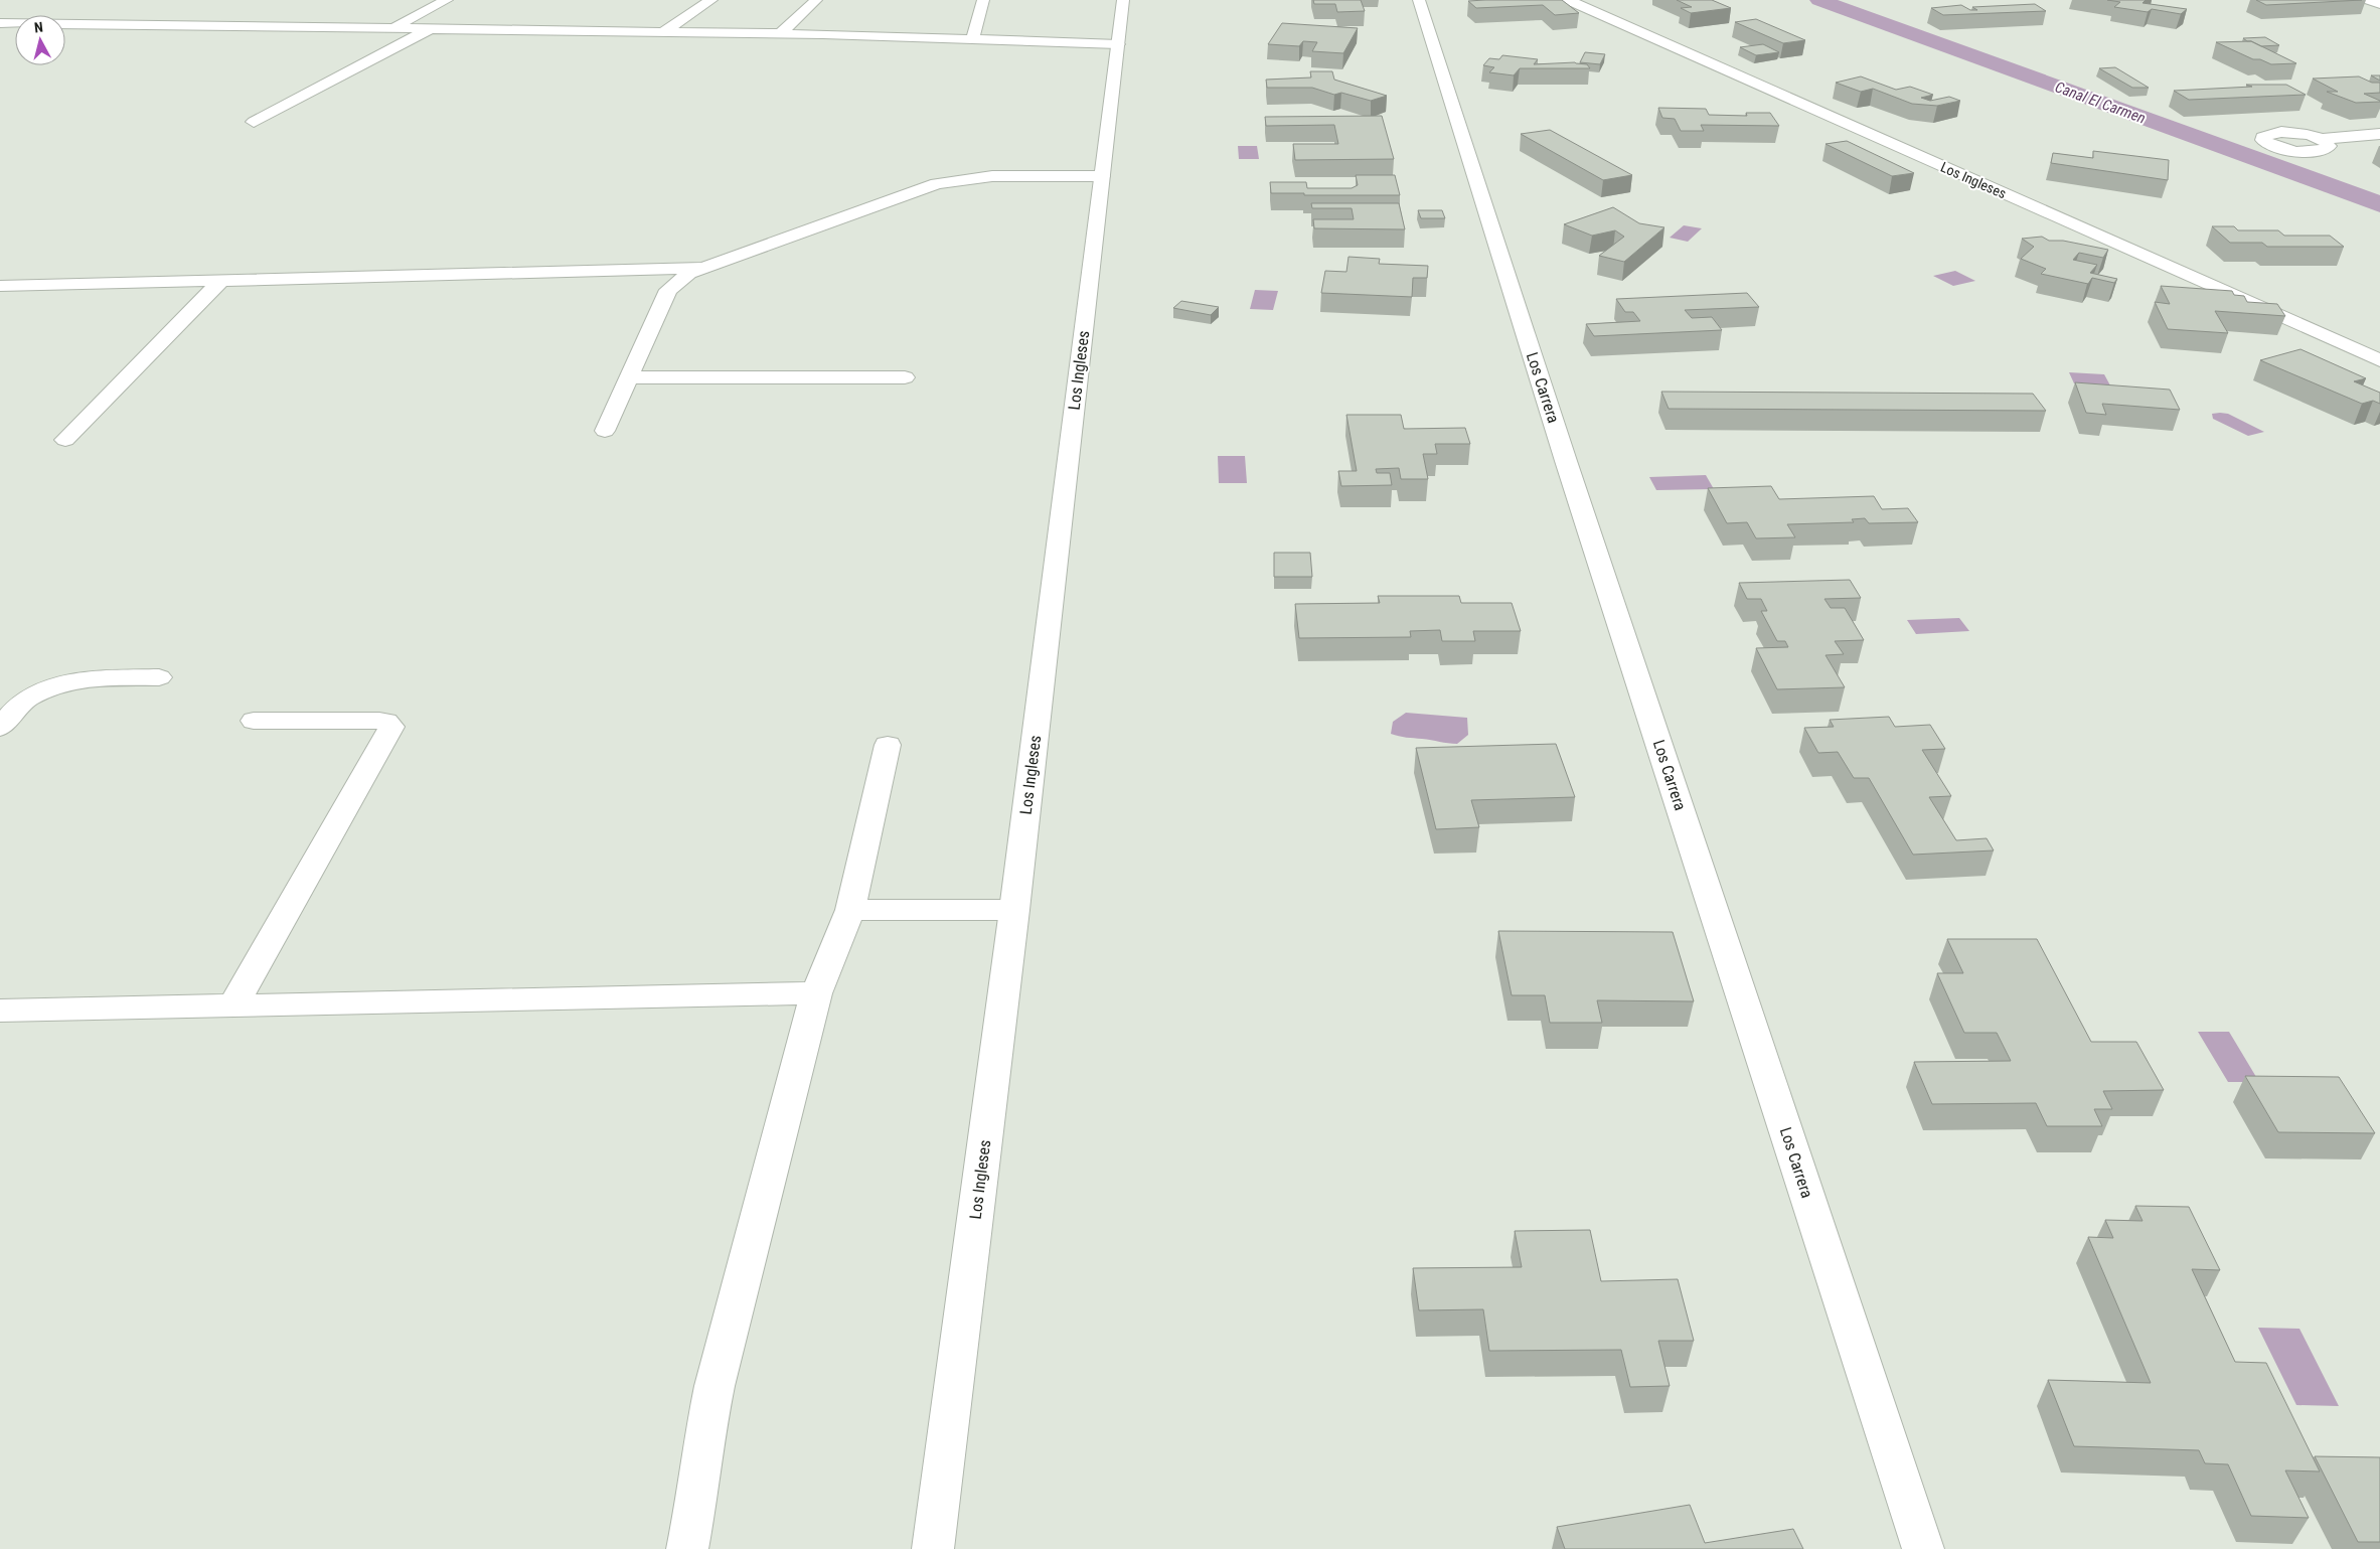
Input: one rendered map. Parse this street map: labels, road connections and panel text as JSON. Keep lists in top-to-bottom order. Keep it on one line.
{"streets":{"street":["Los Ingleses","Los Carrera"]},"water":["Canal El Carmen"],"north":"top"}
